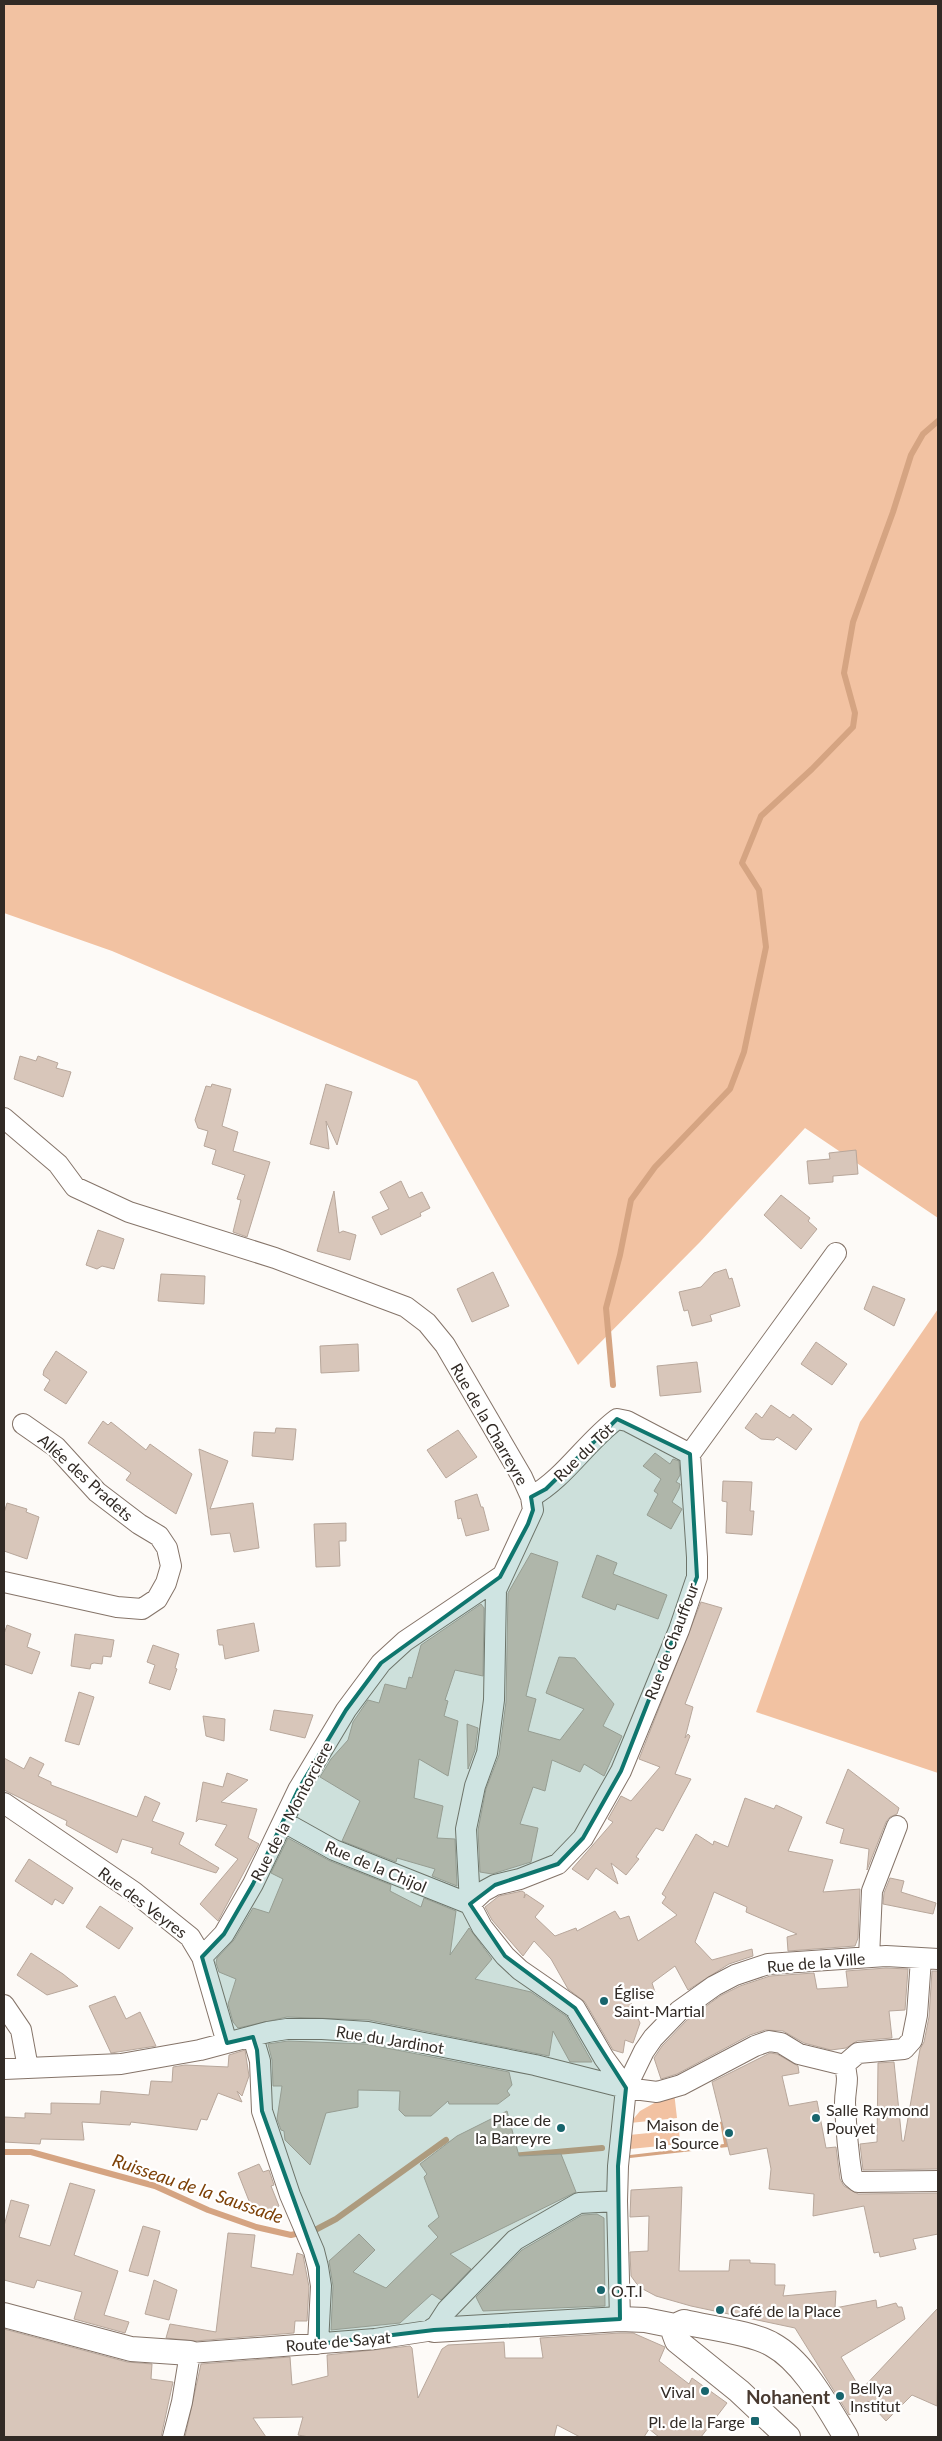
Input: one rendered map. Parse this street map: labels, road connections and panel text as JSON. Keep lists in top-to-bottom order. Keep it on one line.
{"streets":{"street":["Rue de la Charreyre","Rue du Tôt","Allée des Pradets","Rue de Chauffour","Rue de la Montorciere","Rue de la Chijol","Rue des Veyres","Rue de la Ville","Rue du Jardinot","Route de Sayat"]},"crossings":[["Rue de la Charreyre","Rue du Tôt"],["Rue de la Charreyre","Rue de Chauffour"],["Rue de la Charreyre","Rue de la Montorciere"],["Rue de la Charreyre","Rue de la Chijol"],["Rue de la Charreyre","Rue de la Ville"],["Rue de la Charreyre","Rue du Jardinot"],["Rue du Tôt","Rue de Chauffour"],["Rue de Chauffour","Rue de la Chijol"],["Rue de la Montorciere","Rue de la Chijol"],["Rue de la Montorciere","Rue des Veyres"],["Rue des Veyres","Rue du Jardinot"],["Rue de la Ville","Rue du Jardinot"]],"districts":["Nohanent"],"water":["Ruisseau de la Saussade"],"places":{"other":["Église Saint-Martial","Salle Raymond Pouyet","Place de la Barreyre","Maison de la Source","O.T.I","Café de la Place","Vival","Bellya Institut"],"transit":["Pl. de la Farge"]}}
